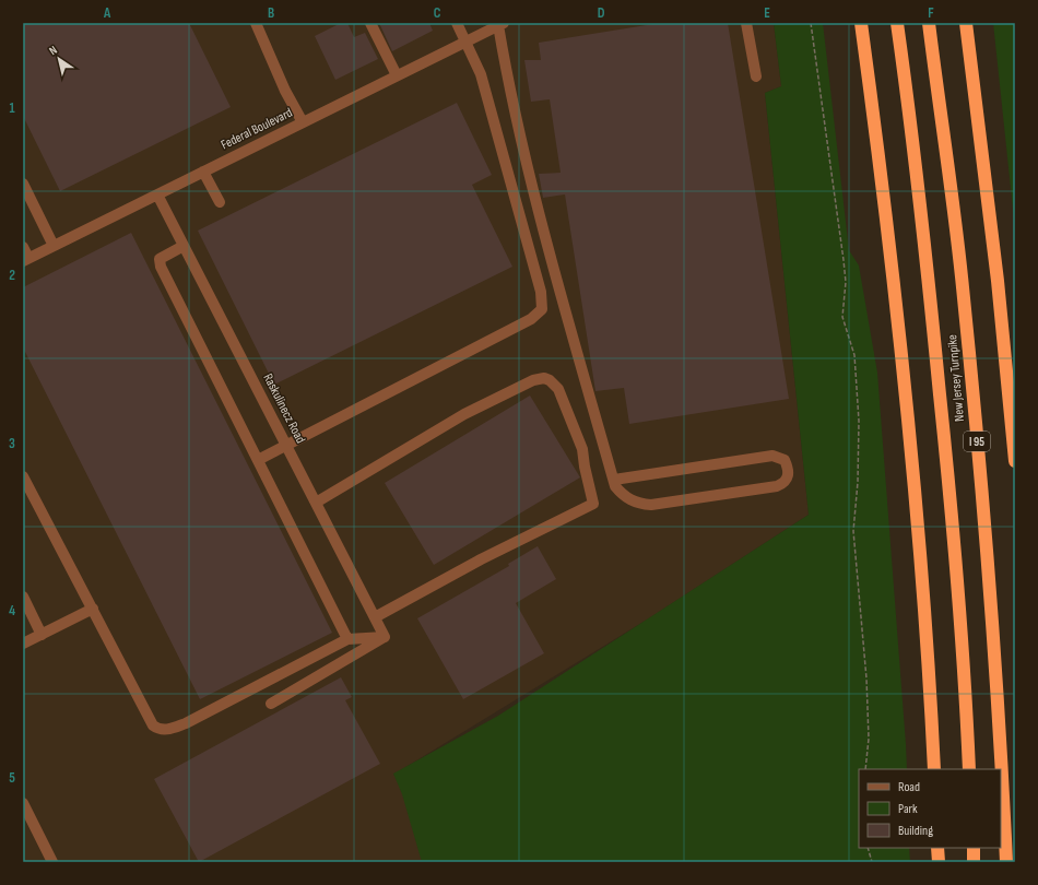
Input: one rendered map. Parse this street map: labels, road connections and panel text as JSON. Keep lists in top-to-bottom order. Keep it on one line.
{"streets":{"highway":["New Jersey Turnpike","I 95"],"street":["Federal Boulevard","Raskulinecz Road"]},"crossings":[["Federal Boulevard","Raskulinecz Road"]],"legend":["Road","Park","Building"],"north":"top left","grid":{"columns":["A","B","C","D","E","F"],"rows":["1","2","3","4","5"]}}
